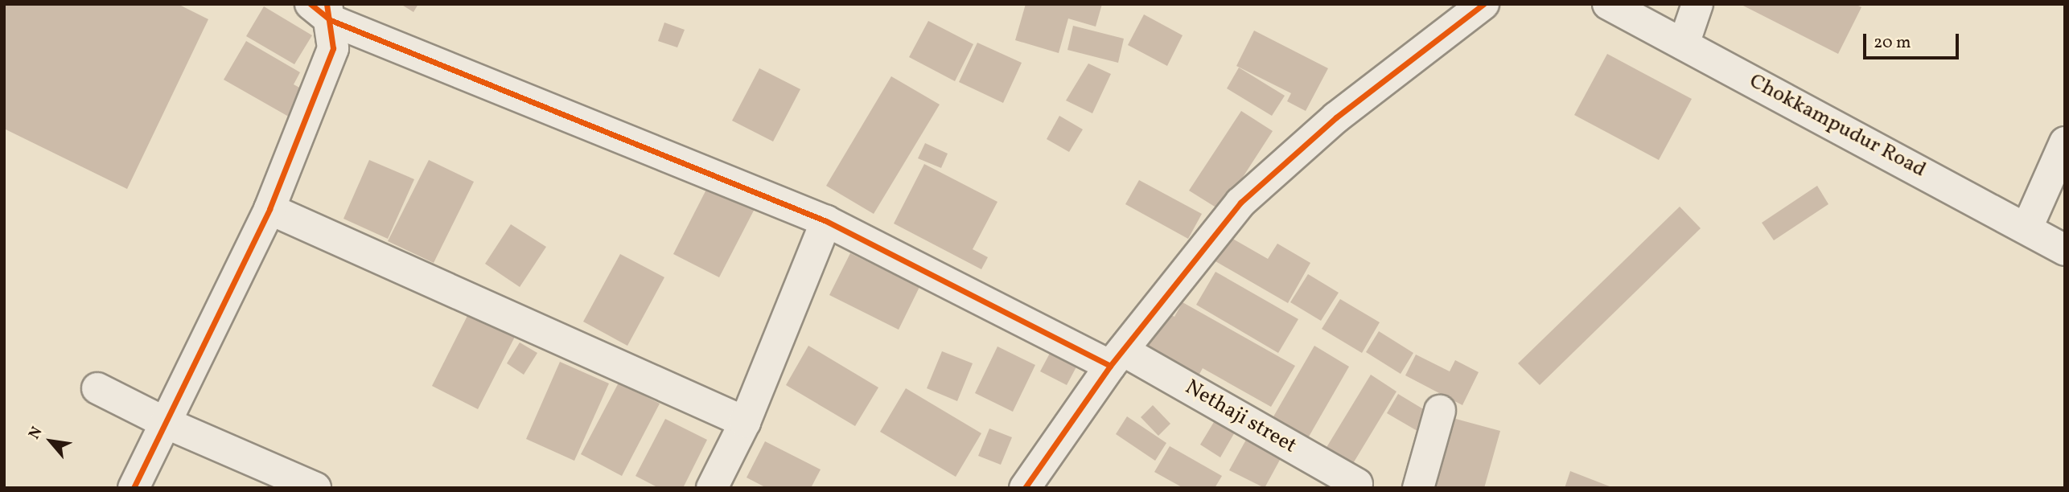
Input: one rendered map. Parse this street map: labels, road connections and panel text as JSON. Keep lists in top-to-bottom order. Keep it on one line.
{"streets":{"street":["Chokkampudur Road","Nethaji street"]},"scale_bar":"20 m","north":"top left"}
